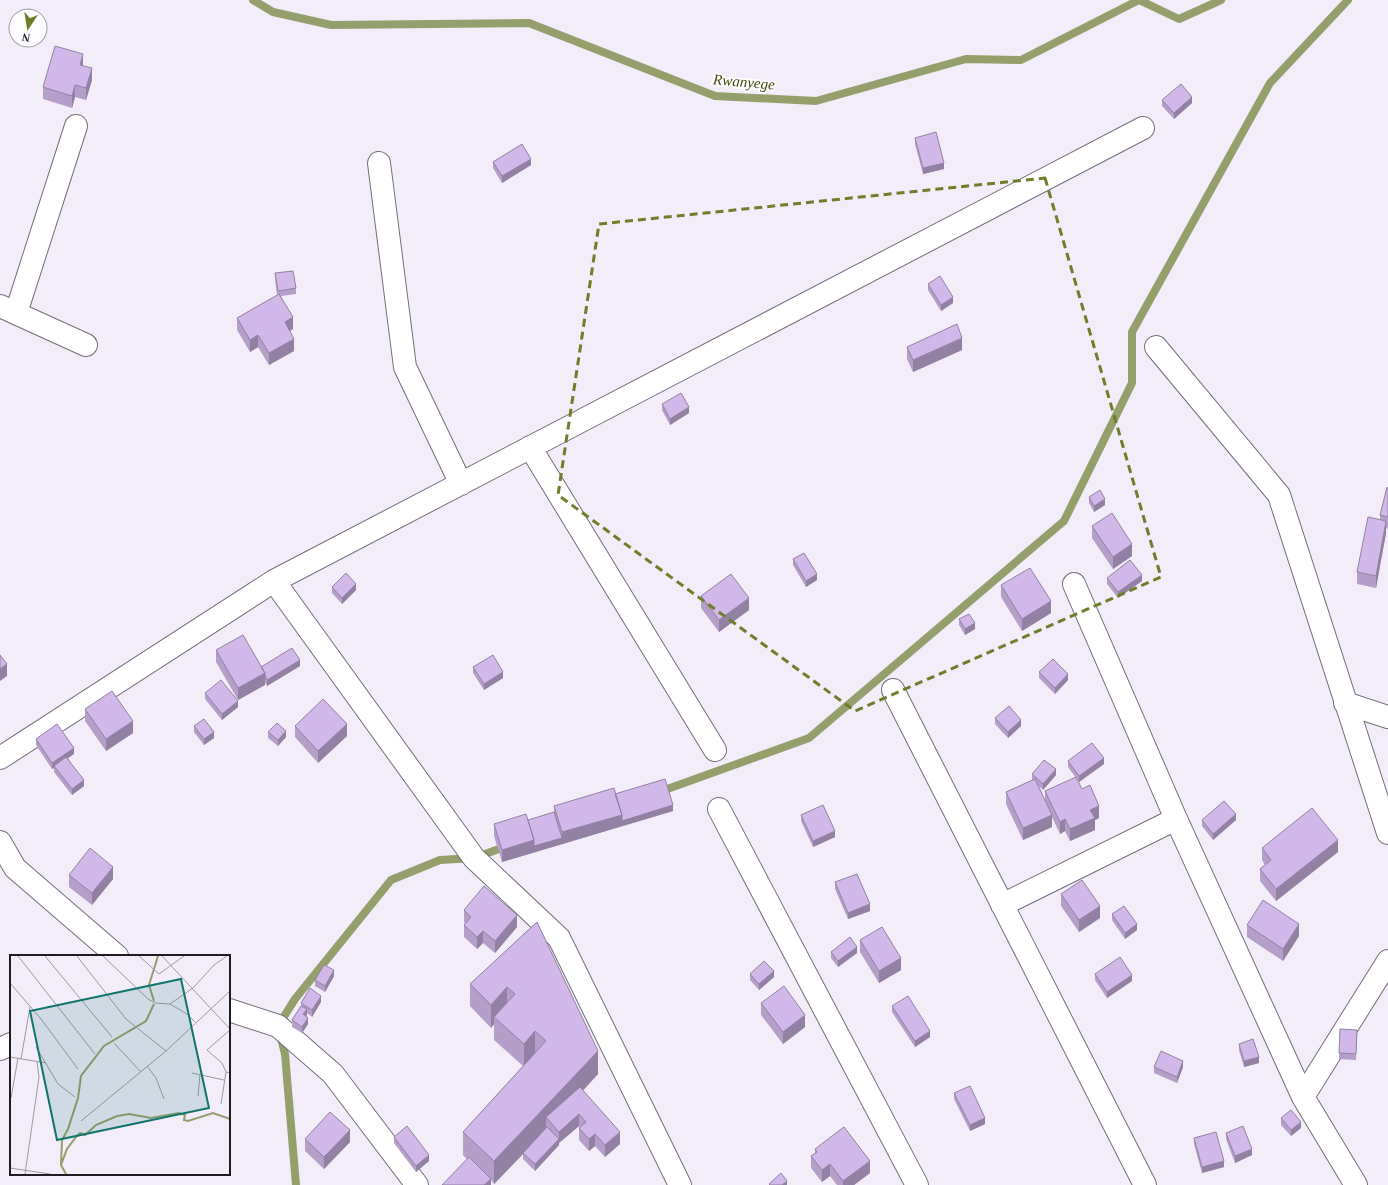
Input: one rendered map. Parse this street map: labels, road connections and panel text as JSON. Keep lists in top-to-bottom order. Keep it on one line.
{"water":["Rwanyege"],"north":"bottom"}
